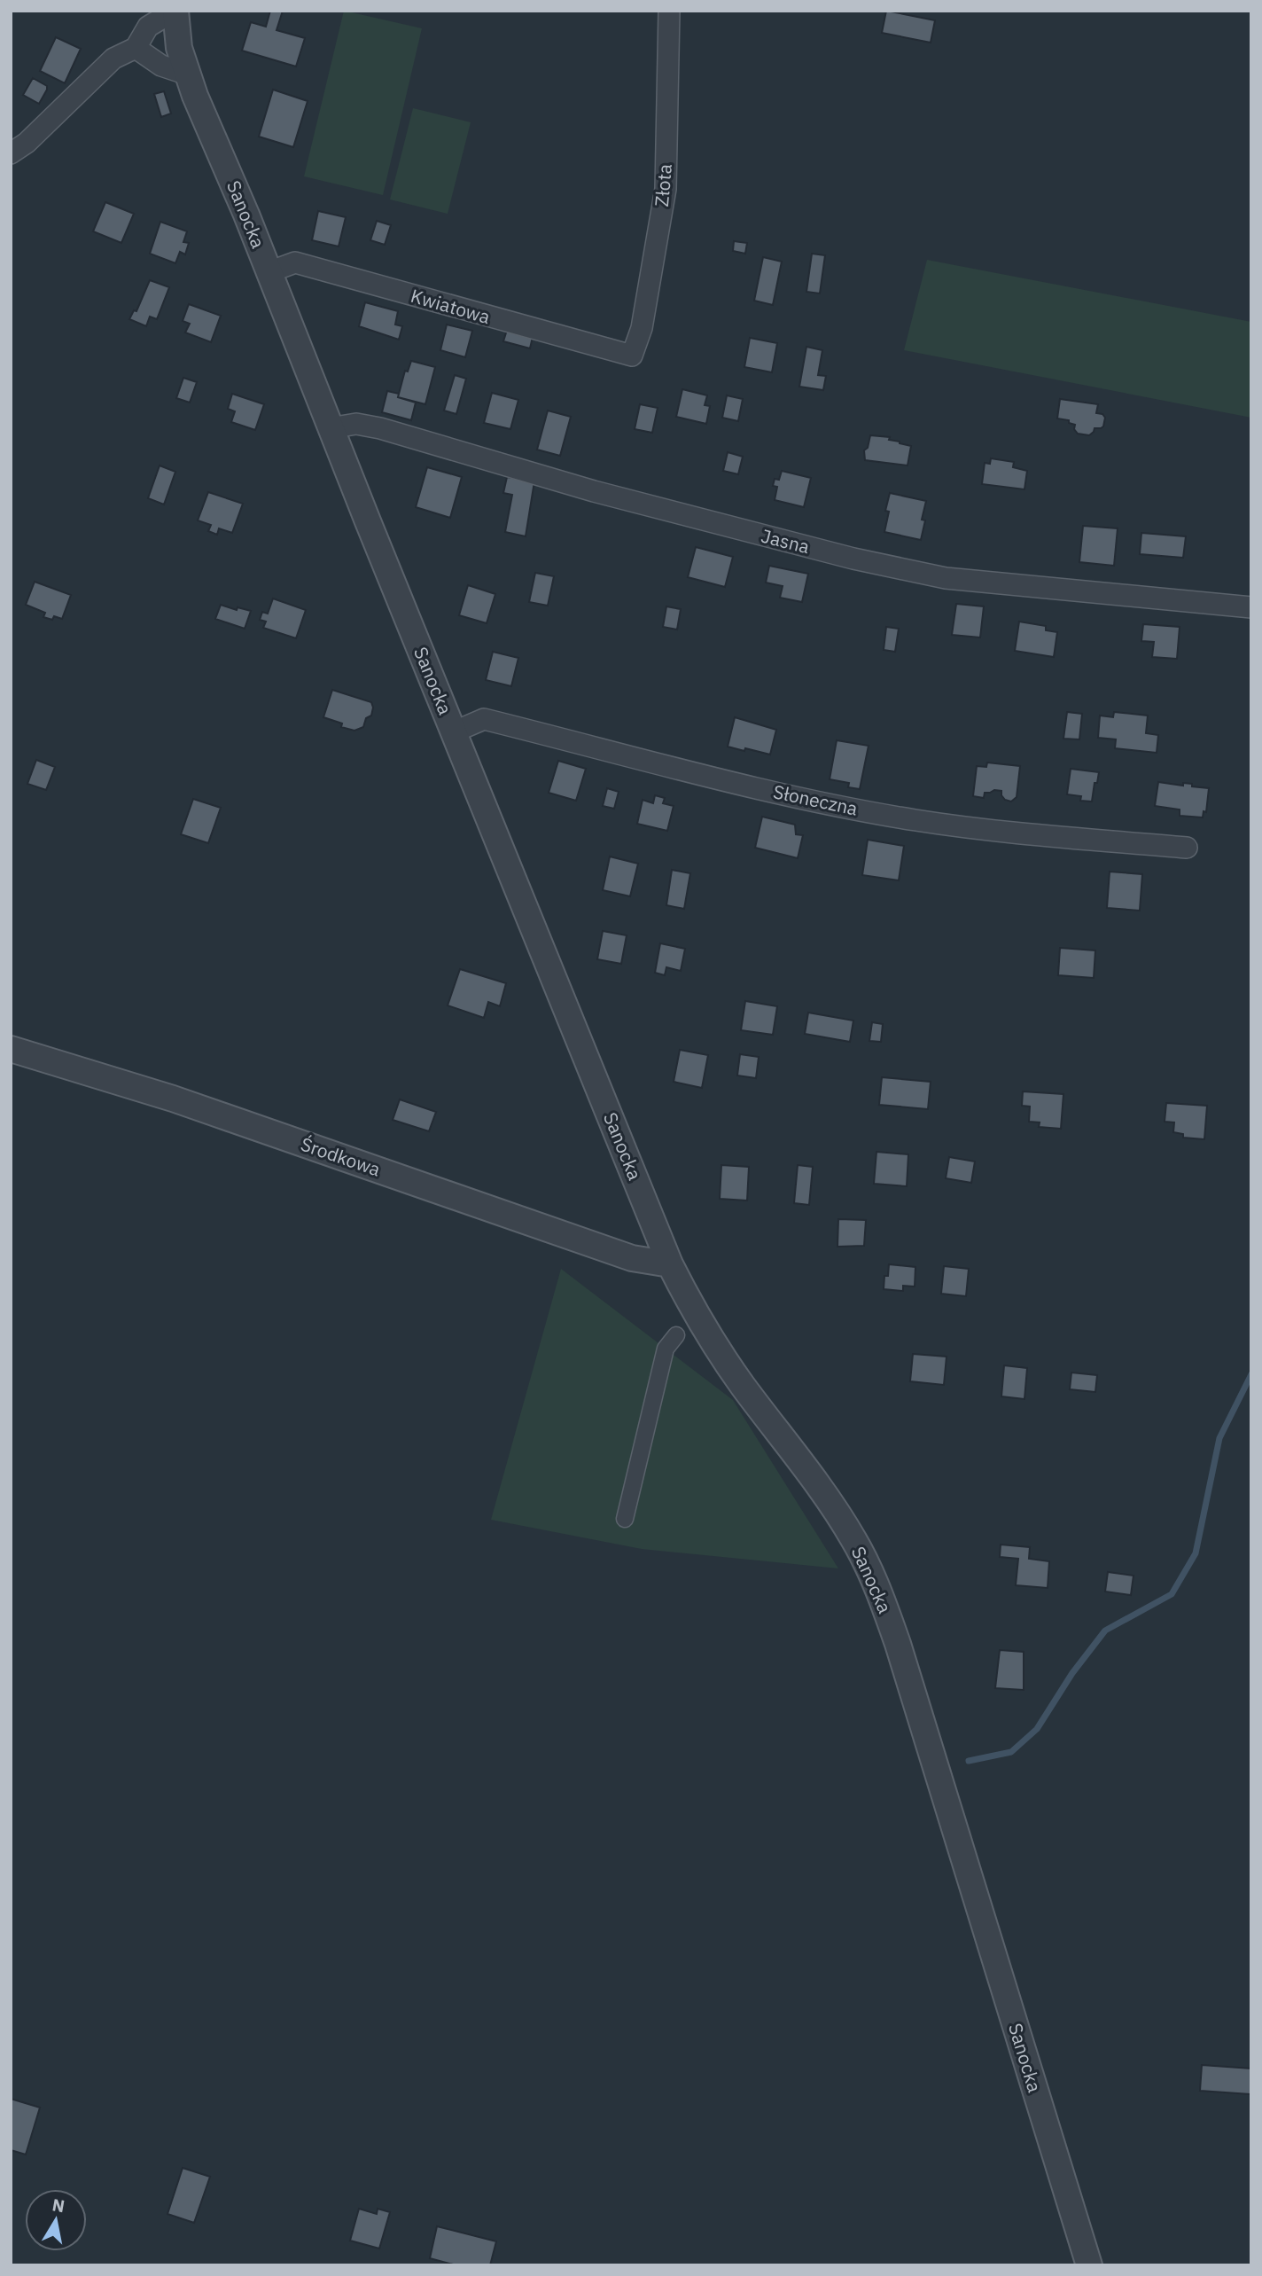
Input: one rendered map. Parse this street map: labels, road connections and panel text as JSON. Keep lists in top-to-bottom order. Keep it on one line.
{"streets":{"street":["Złota","Sanocka","Kwiatowa","Jasna","Słoneczna","Środkowa"]},"crossings":[["Złota","Kwiatowa"],["Sanocka","Kwiatowa"],["Sanocka","Jasna"],["Sanocka","Słoneczna"],["Sanocka","Środkowa"]],"north":"top"}
